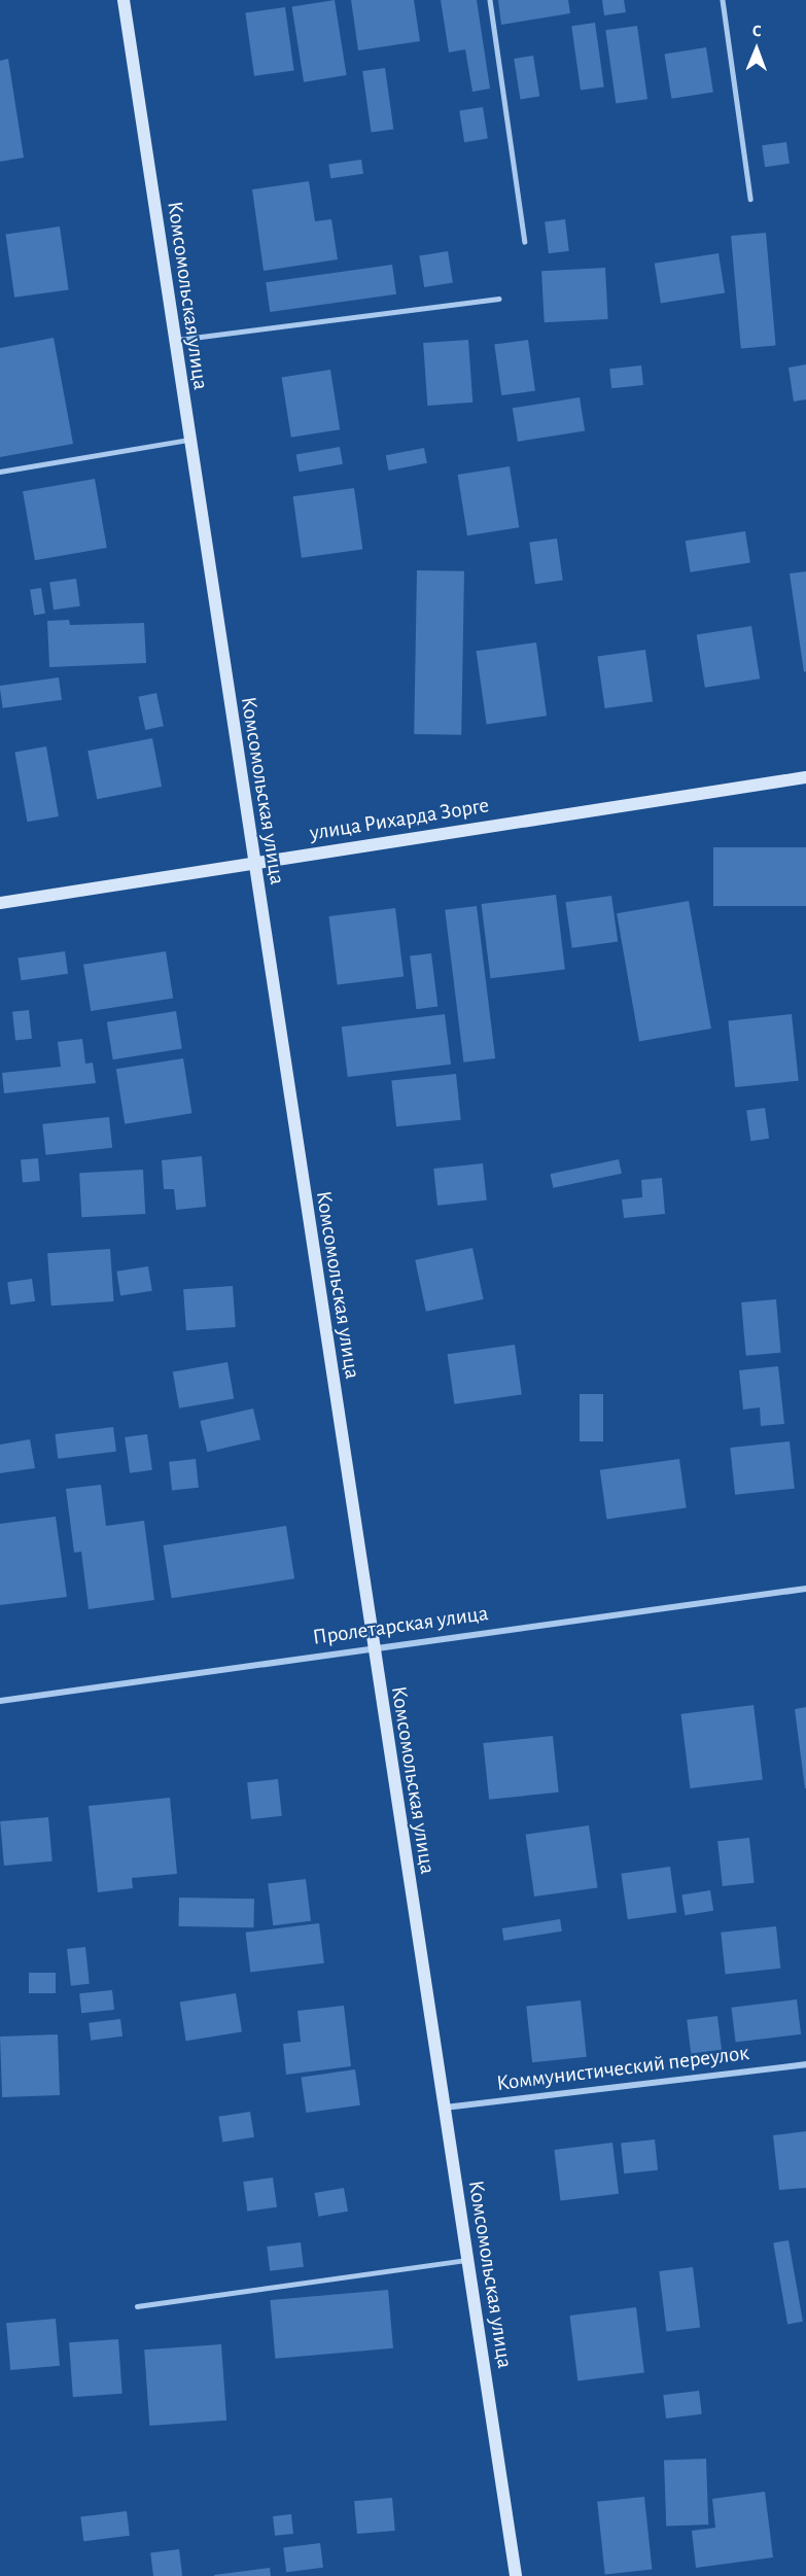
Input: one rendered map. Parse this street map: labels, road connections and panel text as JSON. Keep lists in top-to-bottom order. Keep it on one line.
{"streets":{"street":["Комсомольская улица","улица Рихарда Зорге","Пролетарская улица","Коммунистический переулок"]},"crossings":[["Комсомольская улица","улица Рихарда Зорге"],["Комсомольская улица","Пролетарская улица"],["Комсомольская улица","Коммунистический переулок"]],"north":"top"}
